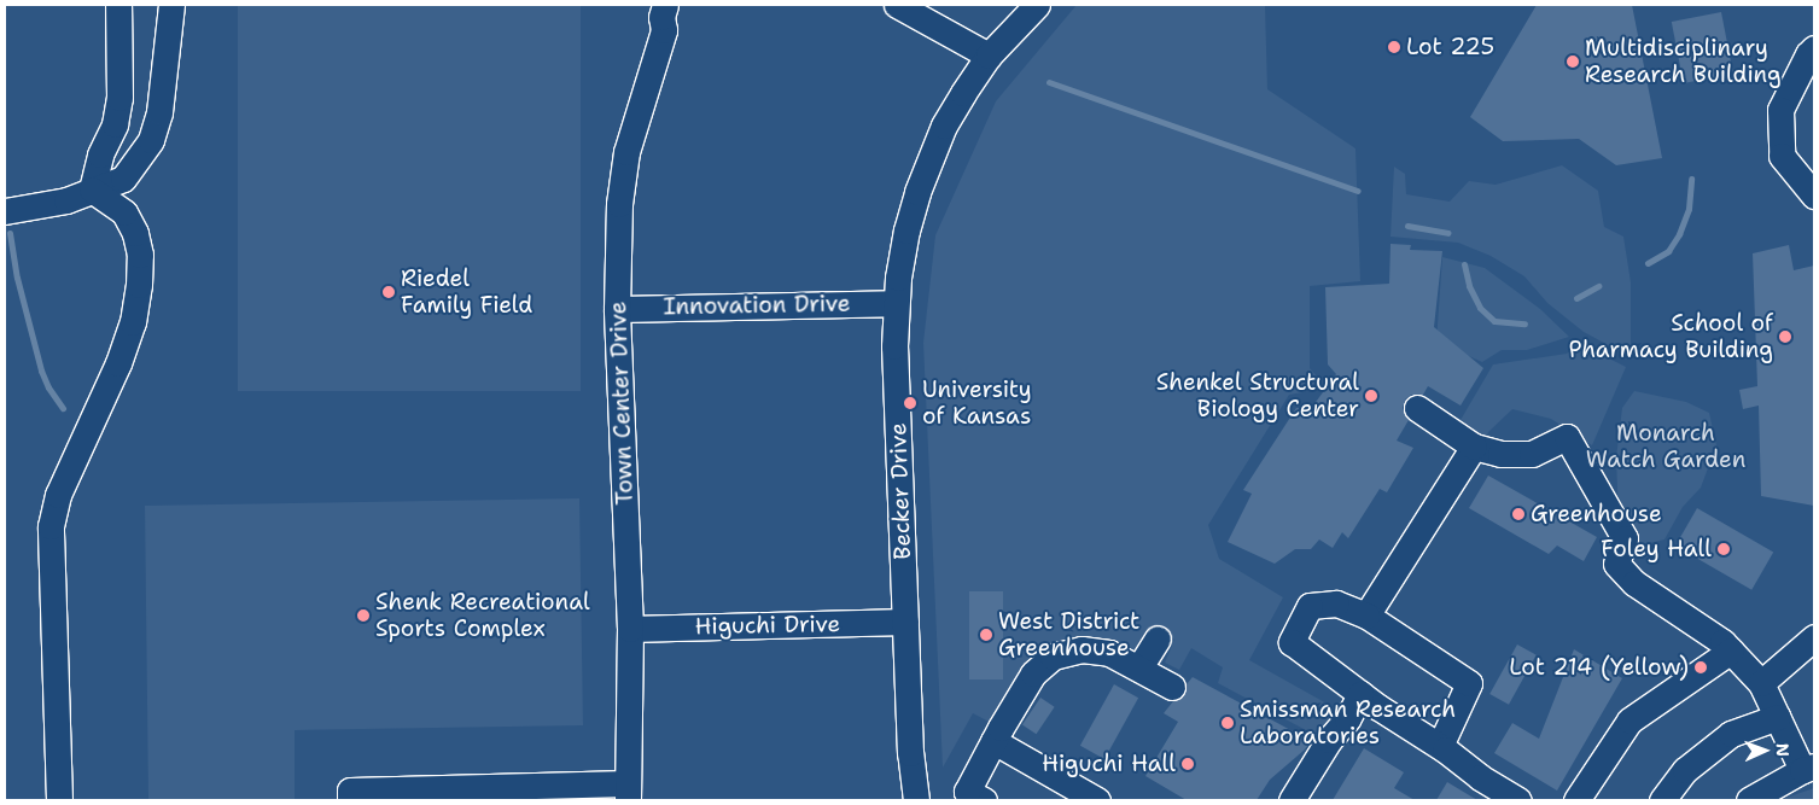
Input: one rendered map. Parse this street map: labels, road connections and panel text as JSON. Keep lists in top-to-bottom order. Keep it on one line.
{"streets":{"street":["Innovation Drive","Town Center Drive","Becker Drive","Higuchi Drive"]},"crossings":[["Innovation Drive","Town Center Drive"],["Innovation Drive","Becker Drive"],["Town Center Drive","Higuchi Drive"],["Becker Drive","Higuchi Drive"]],"parks":["Monarch Watch Garden"],"places":["Lot 225","Multidisciplinary Research Building","Riedel Family Field","School of Pharmacy Building","Shenkel Structural Biology Center","University of Kansas","Greenhouse","Foley Hall","Shenk Recreational Sports Complex","West District Greenhouse","Lot 214 (Yellow)","Smissman Research Laboratories","Higuchi Hall"],"north":"right"}
